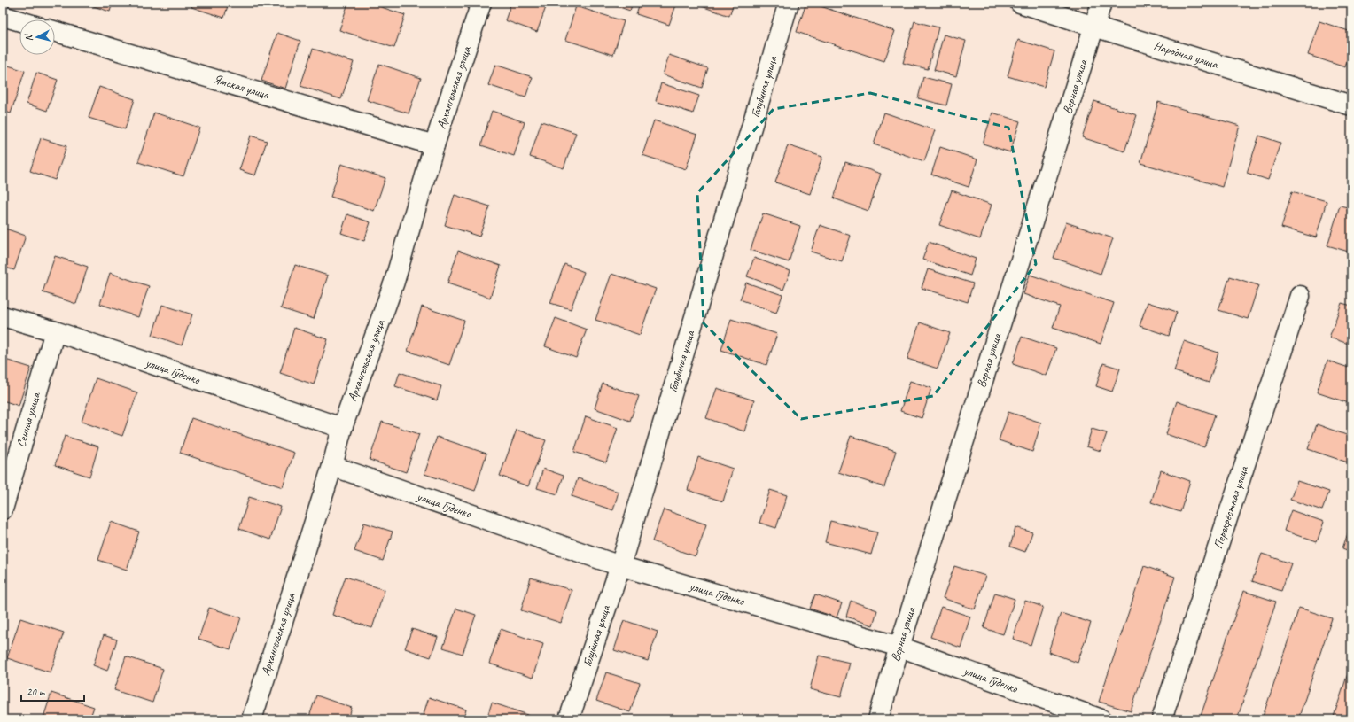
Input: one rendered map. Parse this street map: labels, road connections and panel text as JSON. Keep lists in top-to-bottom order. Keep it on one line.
{"streets":{"street":["Народная улица","Ямская улица","Голубиная улица","Верная улица","Архангельская улица","улица Гуденко","Сенная улица","Перекрёстная улица"]},"crossings":[["Народная улица","Верная улица"],["Ямская улица","Архангельская улица"],["Голубиная улица","улица Гуденко"],["Верная улица","улица Гуденко"],["Архангельская улица","улица Гуденко"],["улица Гуденко","Сенная улица"]],"scale_bar":"20 m","north":"left"}
